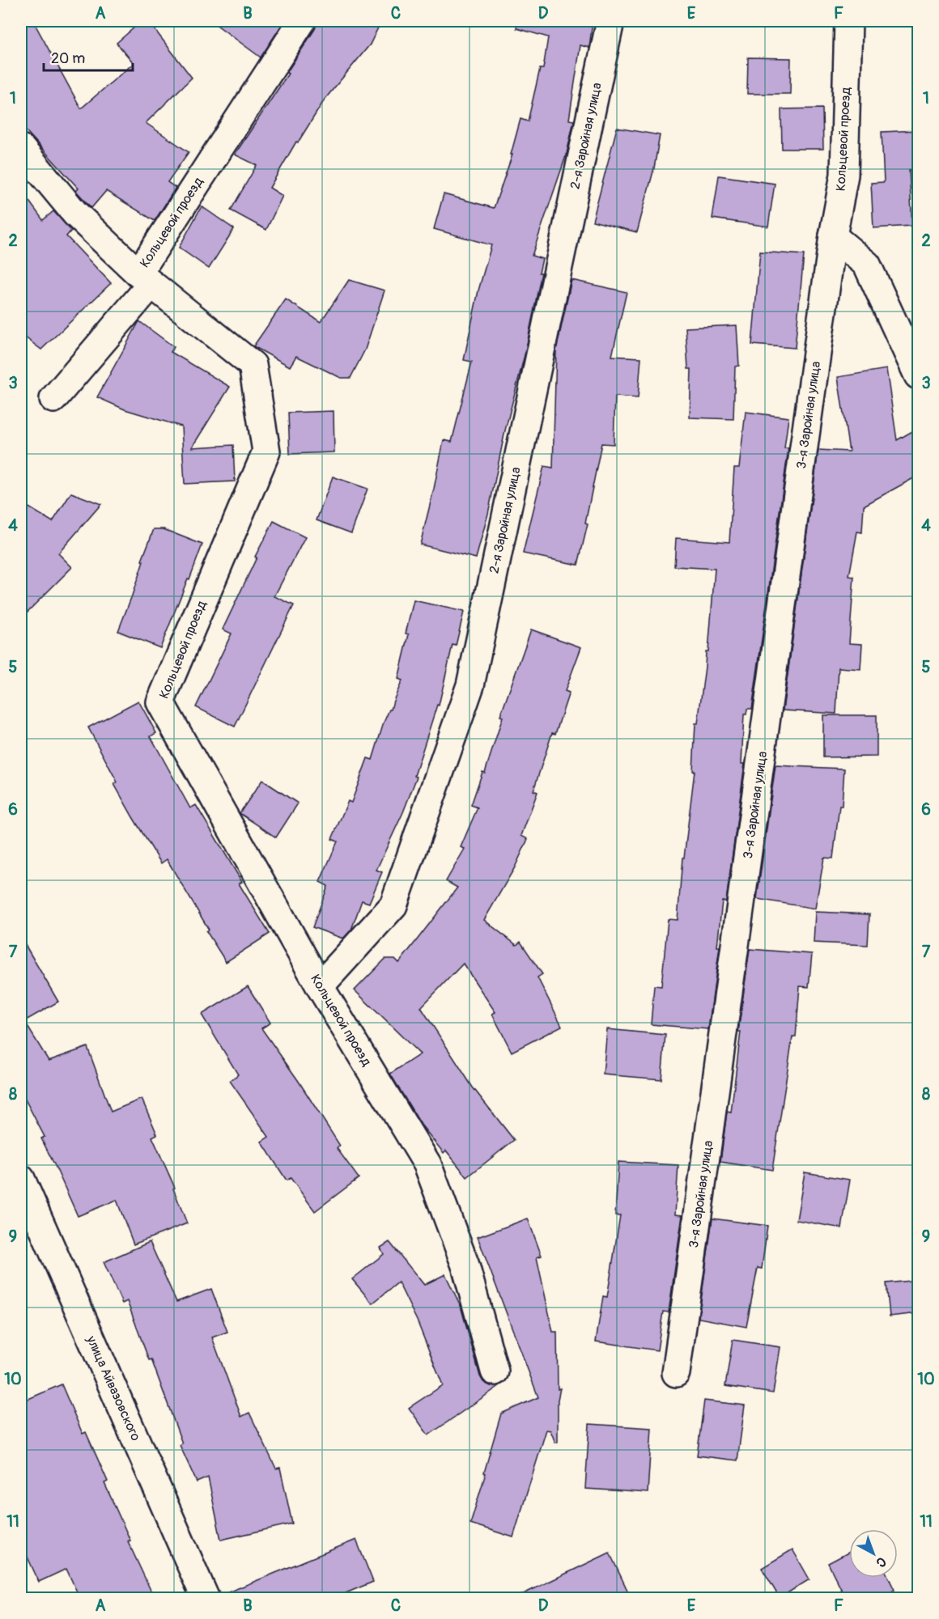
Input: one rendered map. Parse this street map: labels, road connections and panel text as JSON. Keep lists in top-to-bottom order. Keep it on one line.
{"streets":{"street":["2-я Заройная улица","Кольцевой проезд","3-я Заройная улица","улица Айвазовского"]},"crossings":[["2-я Заройная улица","Кольцевой проезд"],["Кольцевой проезд","3-я Заройная улица"]],"scale_bar":"20 m","north":"bottom right","grid":{"columns":["A","B","C","D","E","F"],"rows":["1","2","3","4","5","6","7","8","9","10","11"]}}
